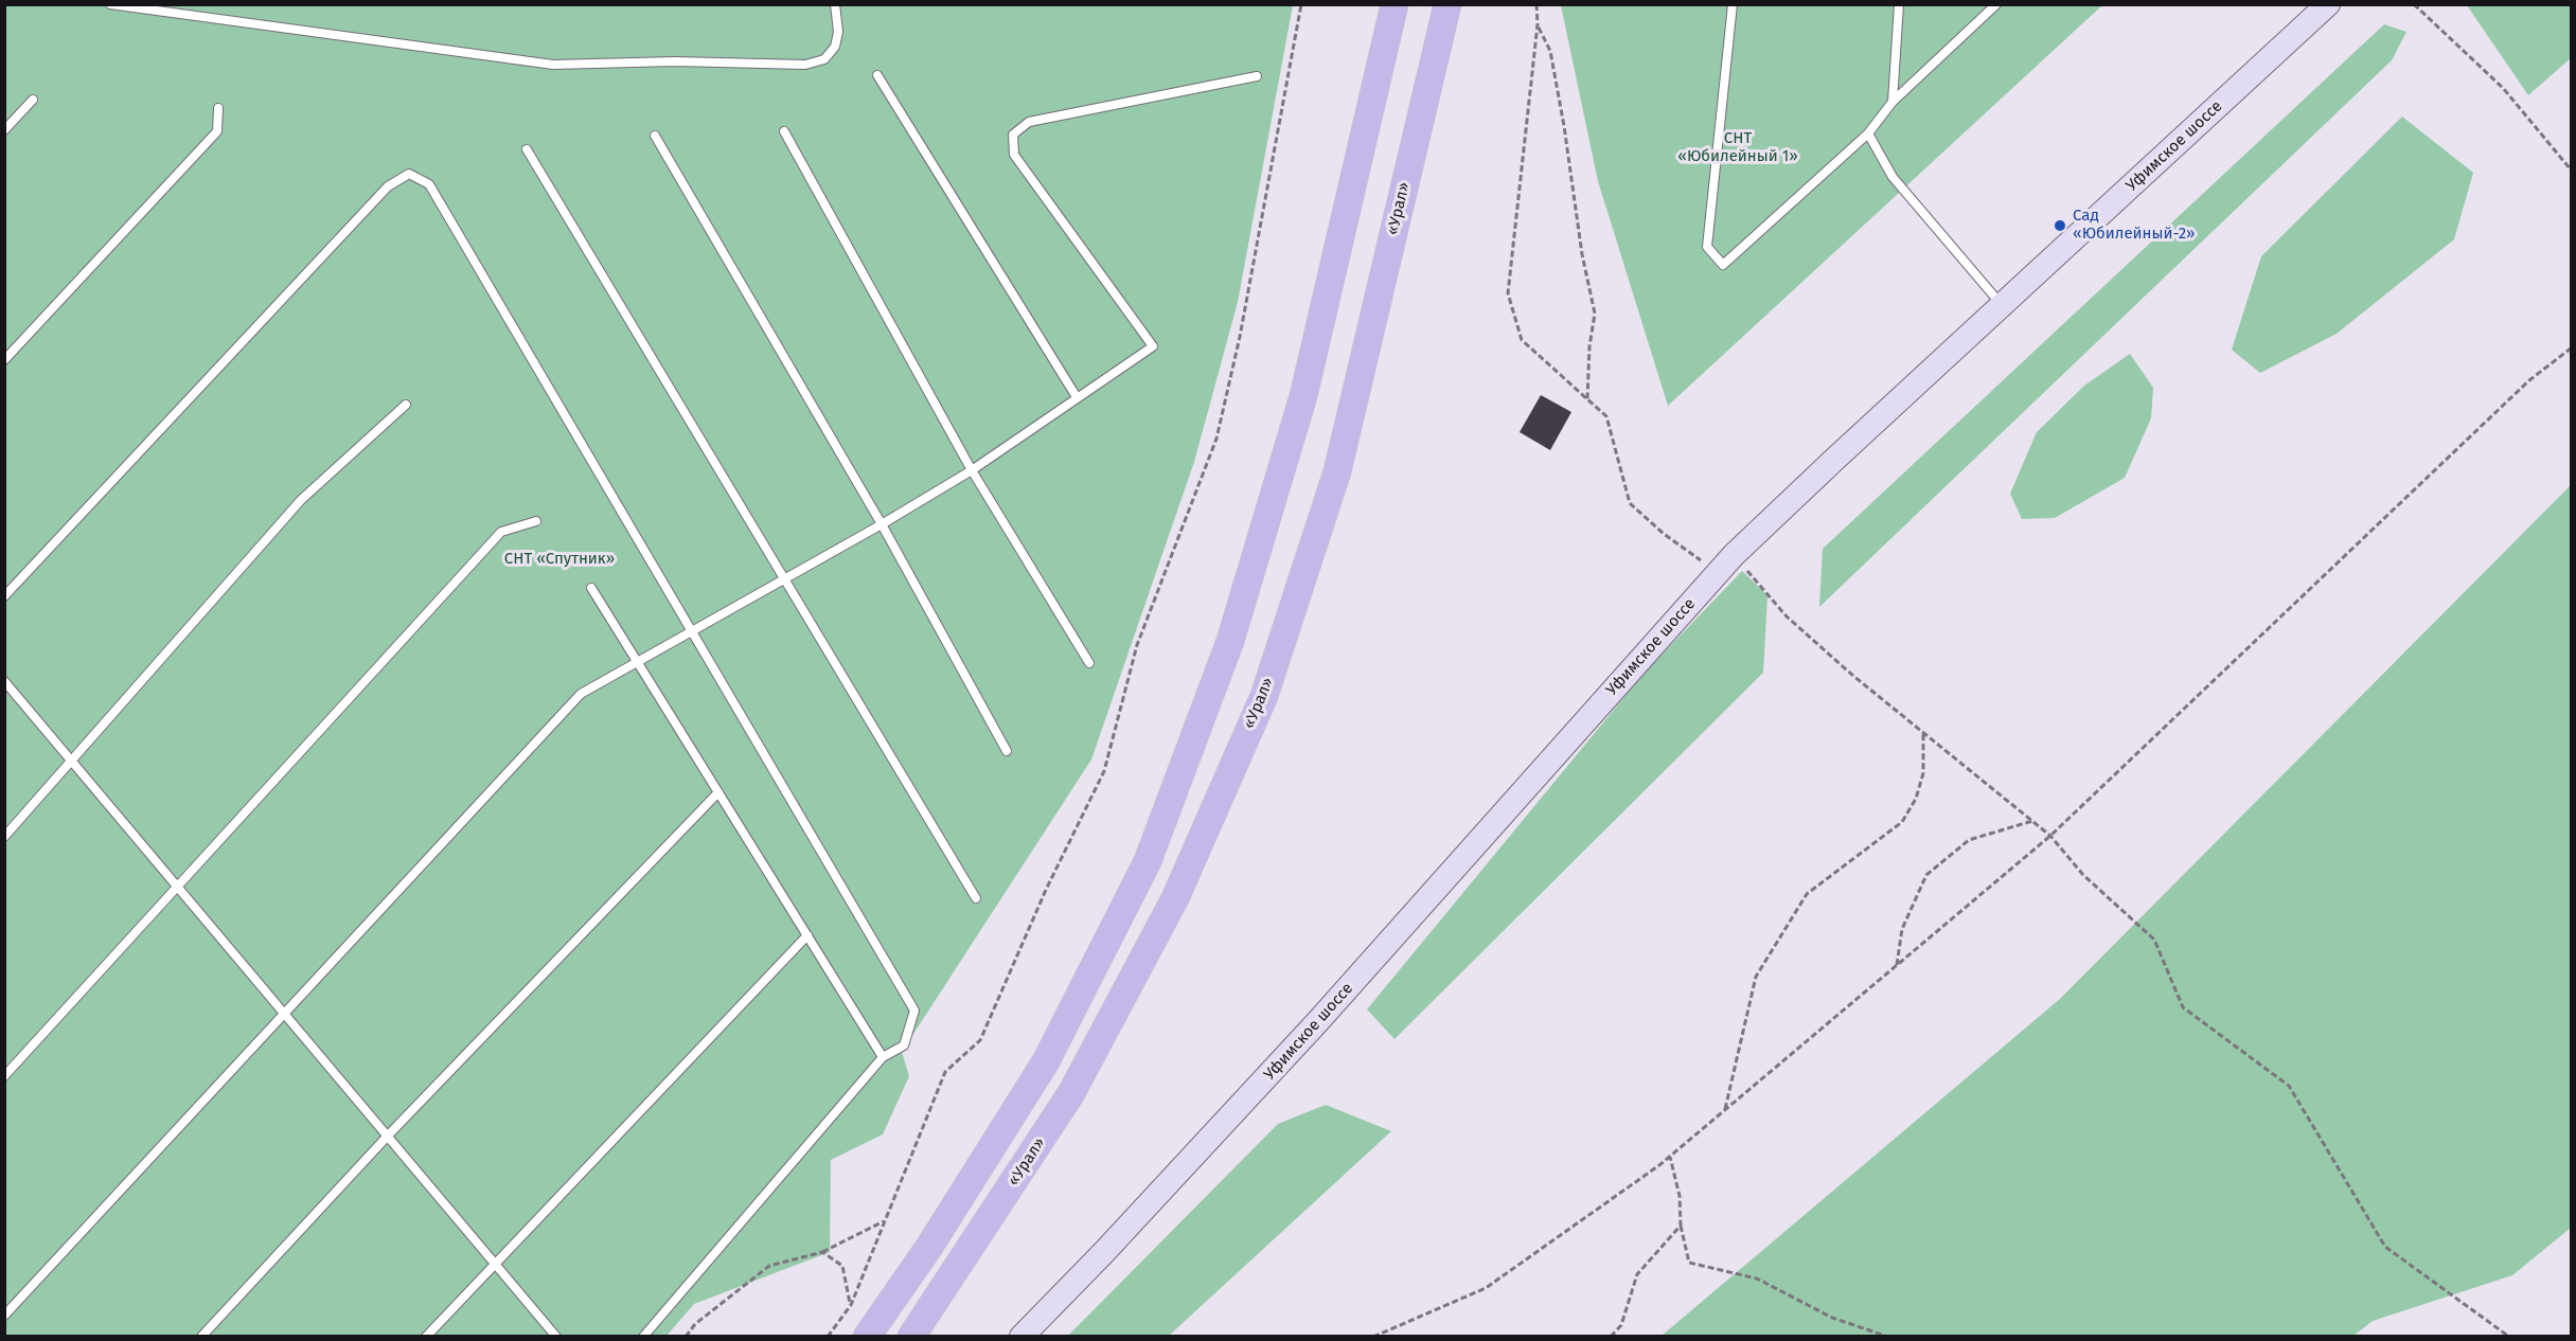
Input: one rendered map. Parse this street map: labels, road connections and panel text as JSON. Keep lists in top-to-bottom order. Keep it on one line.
{"streets":{"main road":["Уфимское шоссе","«Урал»"]},"parks":["СНТ «Юбилейный 1»","СНТ «Спутник»"],"places":["Сад «Юбилейный-2»"]}
